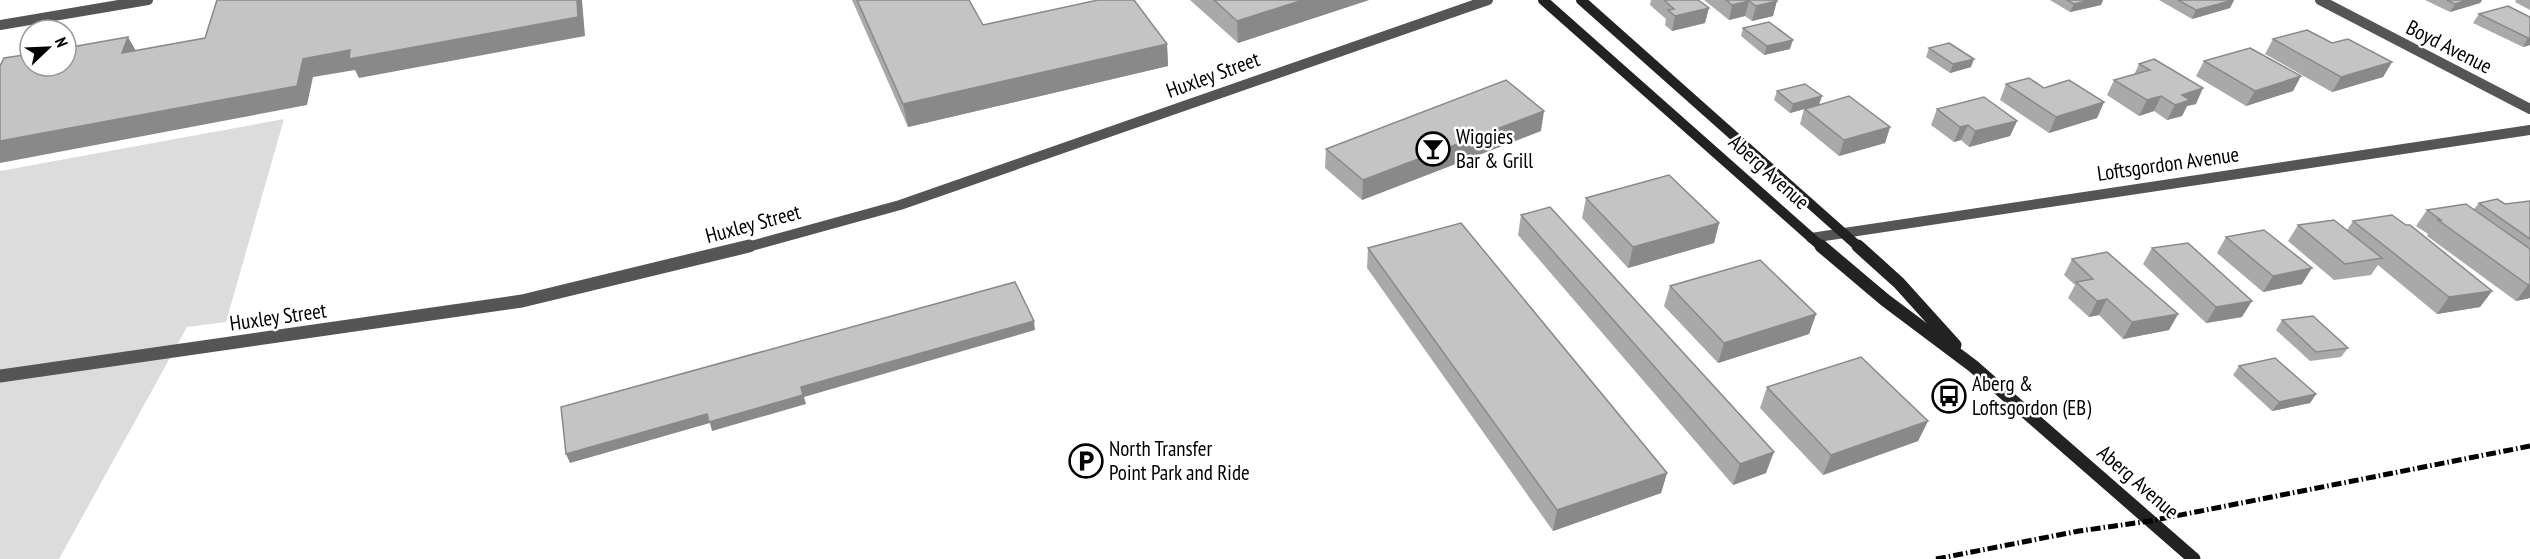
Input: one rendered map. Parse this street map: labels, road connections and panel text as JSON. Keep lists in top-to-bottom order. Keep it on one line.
{"streets":{"street":["Boyd Avenue","Huxley Street","Loftsgordon Avenue","Aberg Avenue"]},"crossings":[["Loftsgordon Avenue","Aberg Avenue"]],"places":{"bar":["Wiggies Bar & Grill"],"bus stop":["Aberg & Loftsgordon (EB)"],"parking":["North Transfer Point Park and Ride"]},"north":"top right"}
